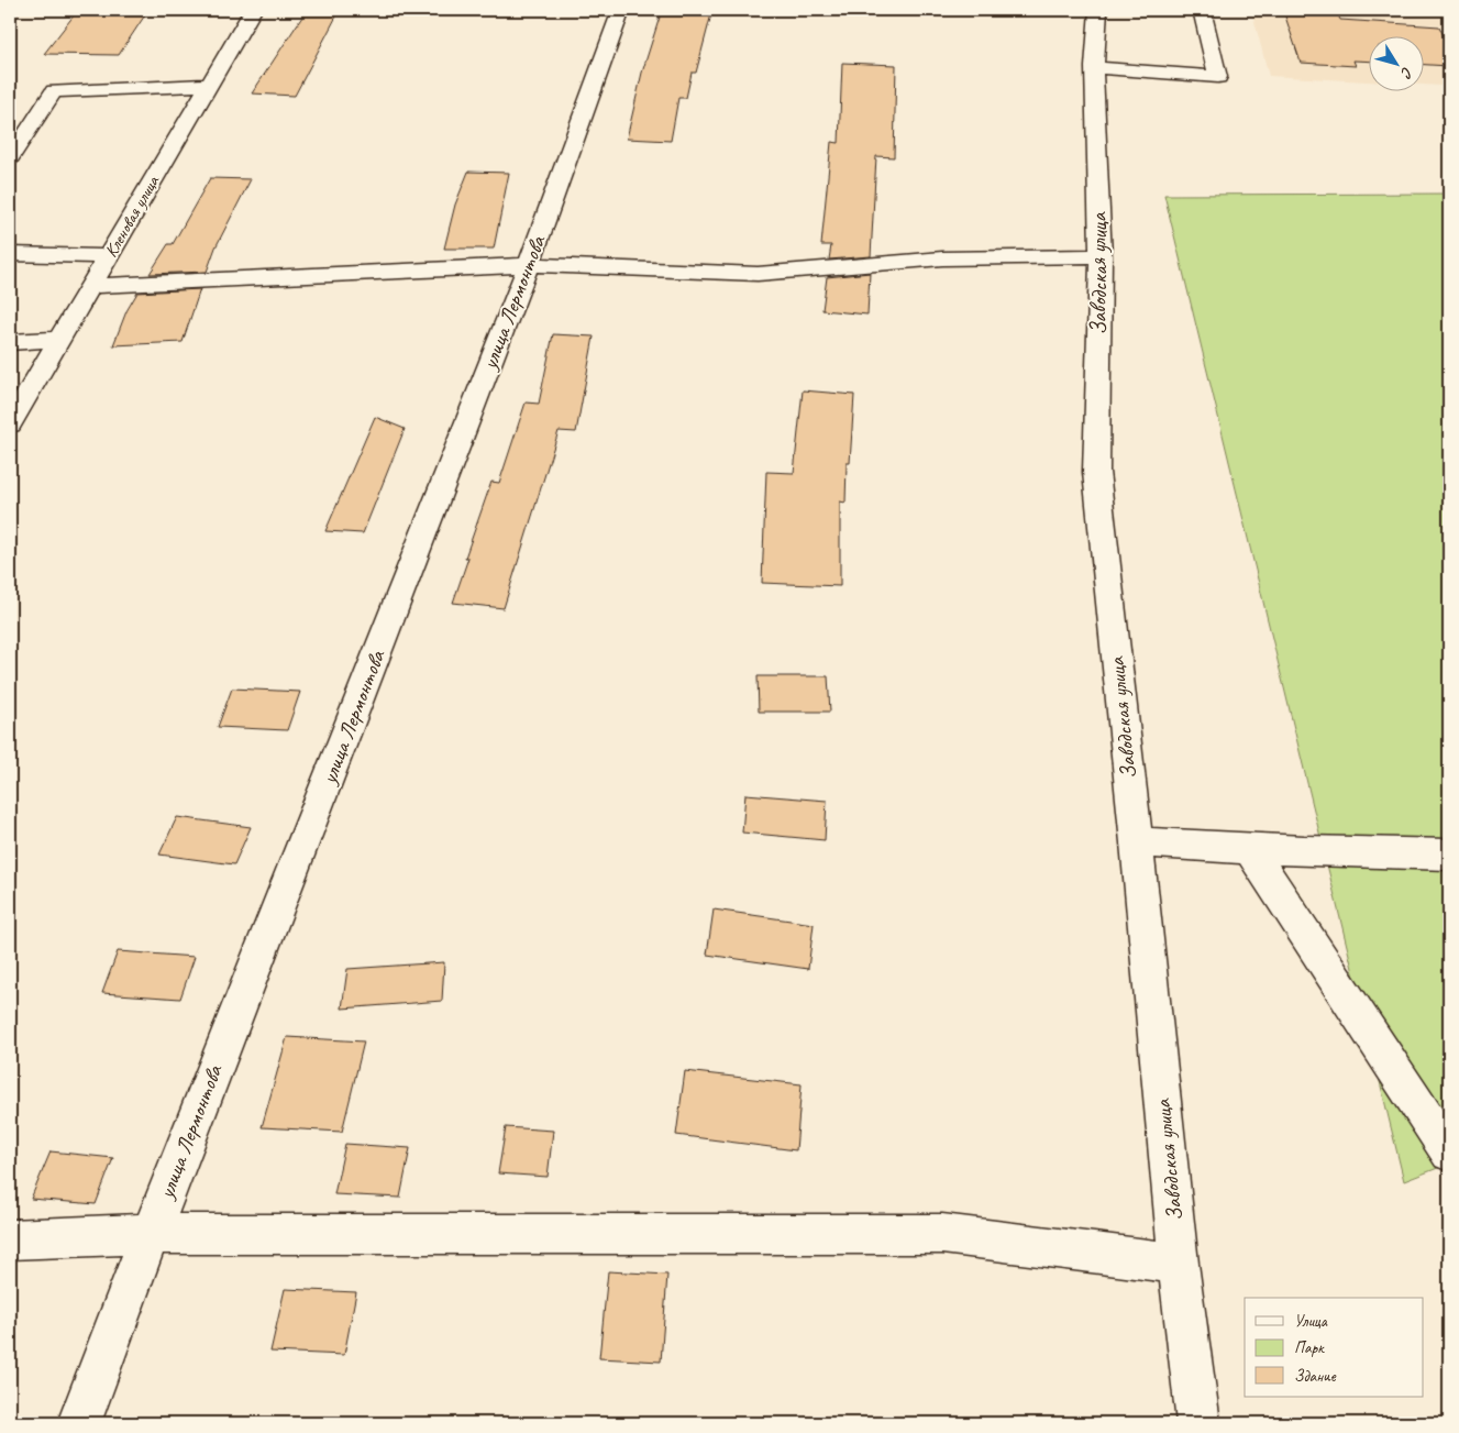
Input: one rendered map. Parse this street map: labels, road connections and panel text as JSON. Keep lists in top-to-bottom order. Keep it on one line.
{"streets":{"street":["Кленовая улица","Заводская улица","улица Лермонтова"]},"legend":["Улица","Парк","Здание"],"north":"bottom right"}
